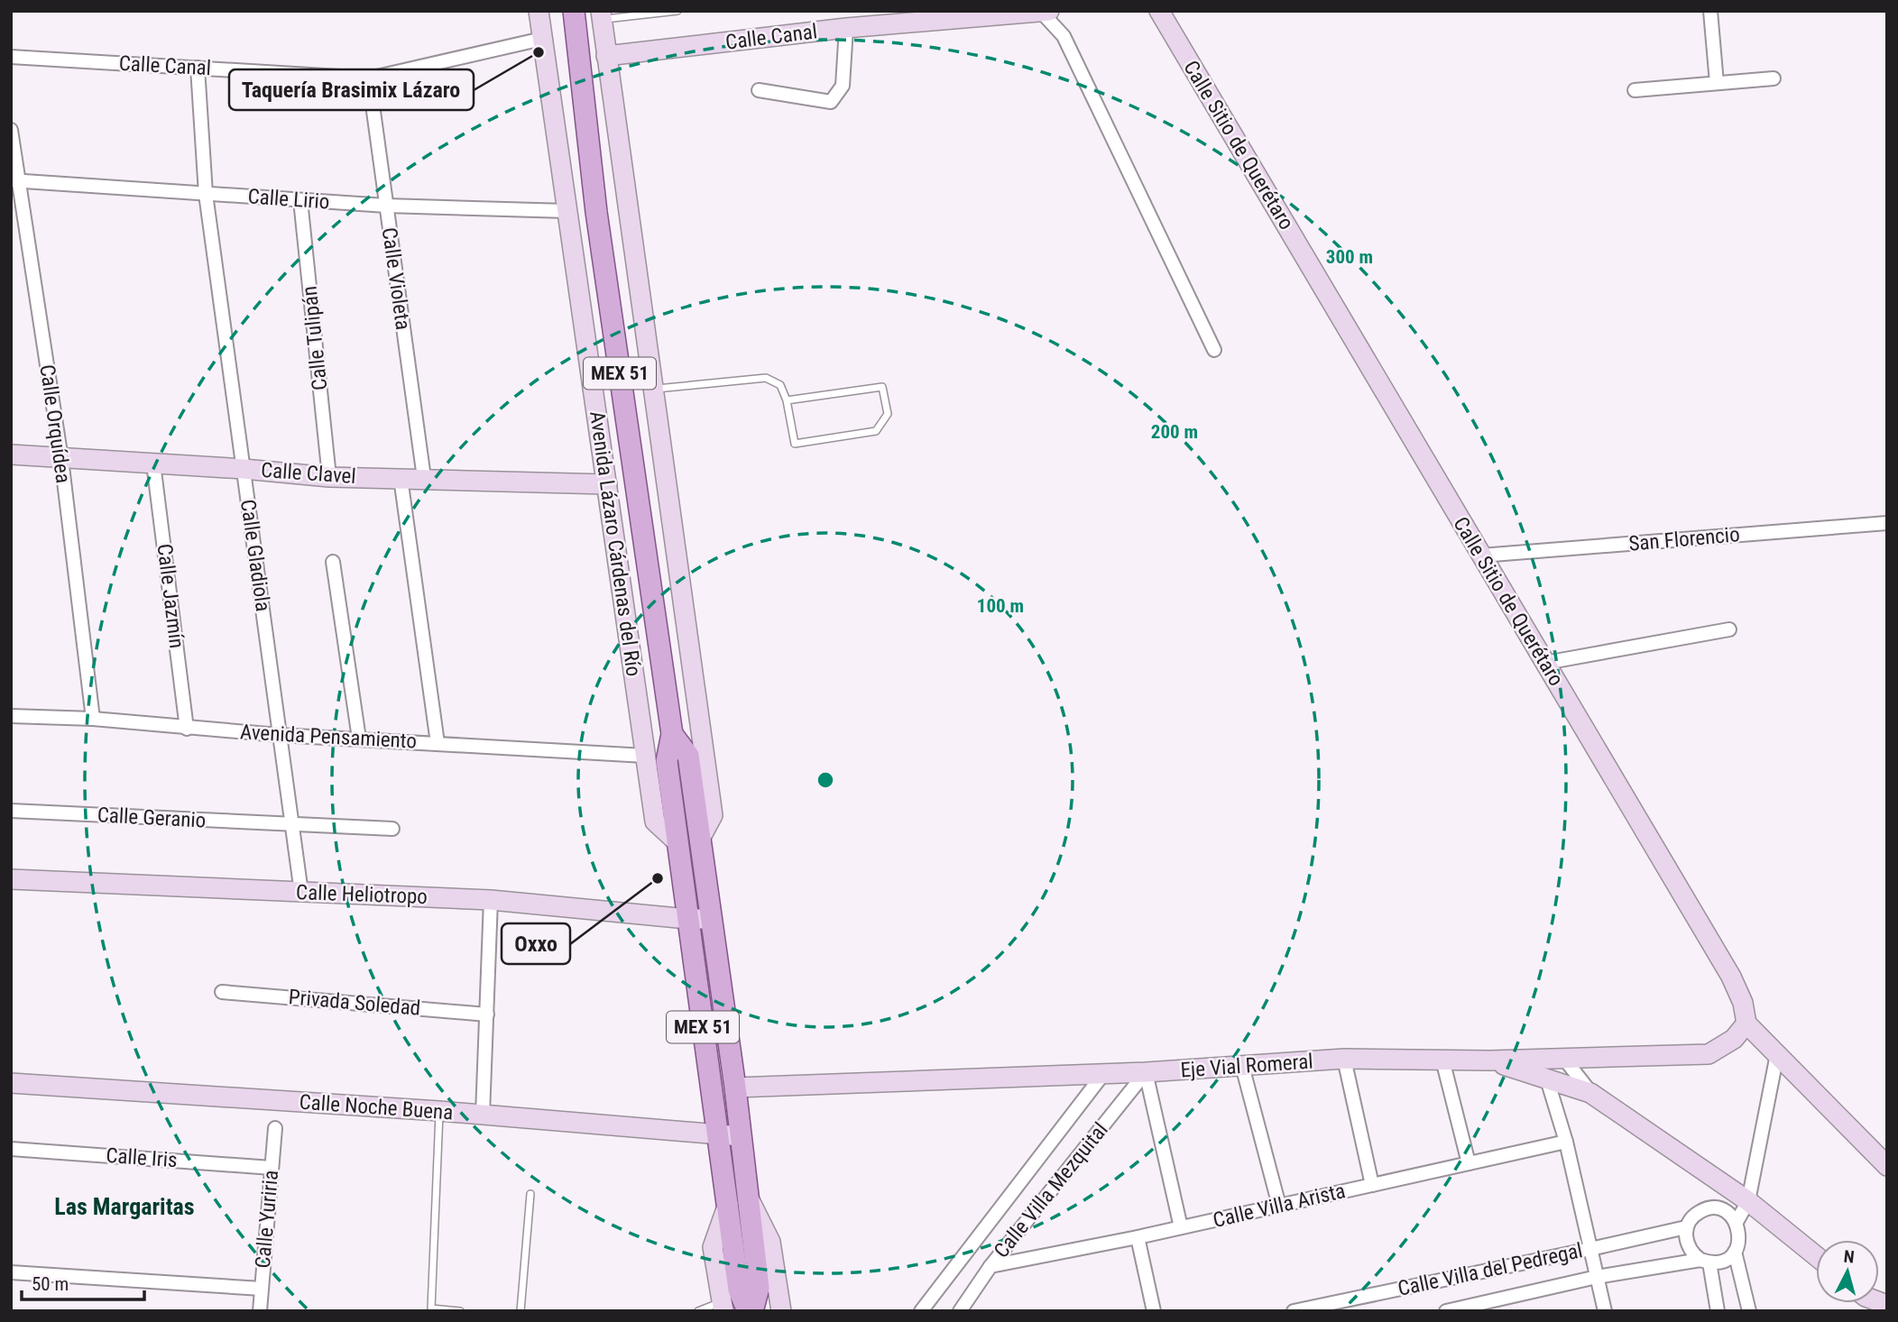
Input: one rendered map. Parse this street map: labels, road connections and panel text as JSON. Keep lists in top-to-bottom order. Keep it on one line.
{"streets":{"main road":["Calle Canal","Calle Sitio de Querétaro","MEX 51","Calle Clavel","Avenida Lázaro Cárdenas del Río","Calle Heliotropo","Eje Vial Romeral","Calle Noche Buena"],"street":["Calle Lirio","Calle Violeta","Calle Tulipán","Calle Orquídea","San Florencio","Calle Gladiola","Calle Jazmín","Avenida Pensamiento","Calle Geranio","Privada Soledad","Calle Iris","Calle Villa Mezquital","Calle Villa Arista","Calle Yuriria","Calle Villa del Pedregal"]},"crossings":[["Calle Canal","Calle Violeta"],["Calle Canal","Avenida Lázaro Cárdenas del Río"],["Calle Canal","Calle Gladiola"],["Calle Sitio de Querétaro","San Florencio"],["Calle Sitio de Querétaro","Eje Vial Romeral"],["Calle Lirio","Calle Violeta"],["Calle Lirio","Calle Tulipán"],["Calle Lirio","Calle Orquídea"],["Calle Lirio","Avenida Lázaro Cárdenas del Río"],["Calle Lirio","Calle Gladiola"],["Calle Violeta","Calle Clavel"],["Calle Tulipán","Calle Clavel"],["Calle Orquídea","Calle Clavel"],["Calle Orquídea","Avenida Pensamiento"],["Calle Clavel","Avenida Lázaro Cárdenas del Río"],["Calle Clavel","Calle Gladiola"],["Calle Clavel","Calle Jazmín"],["Avenida Lázaro Cárdenas del Río","Avenida Pensamiento"],["Avenida Lázaro Cárdenas del Río","Calle Heliotropo"],["Avenida Lázaro Cárdenas del Río","Eje Vial Romeral"],["Avenida Lázaro Cárdenas del Río","Calle Noche Buena"],["Calle Gladiola","Avenida Pensamiento"],["Calle Gladiola","Calle Geranio"],["Calle Gladiola","Calle Heliotropo"],["Calle Jazmín","Avenida Pensamiento"],["Eje Vial Romeral","Calle Villa Mezquital"],["Calle Iris","Calle Yuriria"],["Calle Villa Mezquital","Calle Villa Arista"]],"districts":["Las Margaritas"],"places":["Taquería Brasimix Lázaro","Oxxo"],"scale_bar":"50 m","north":"top","rings":["300 m","200 m","100 m"]}
